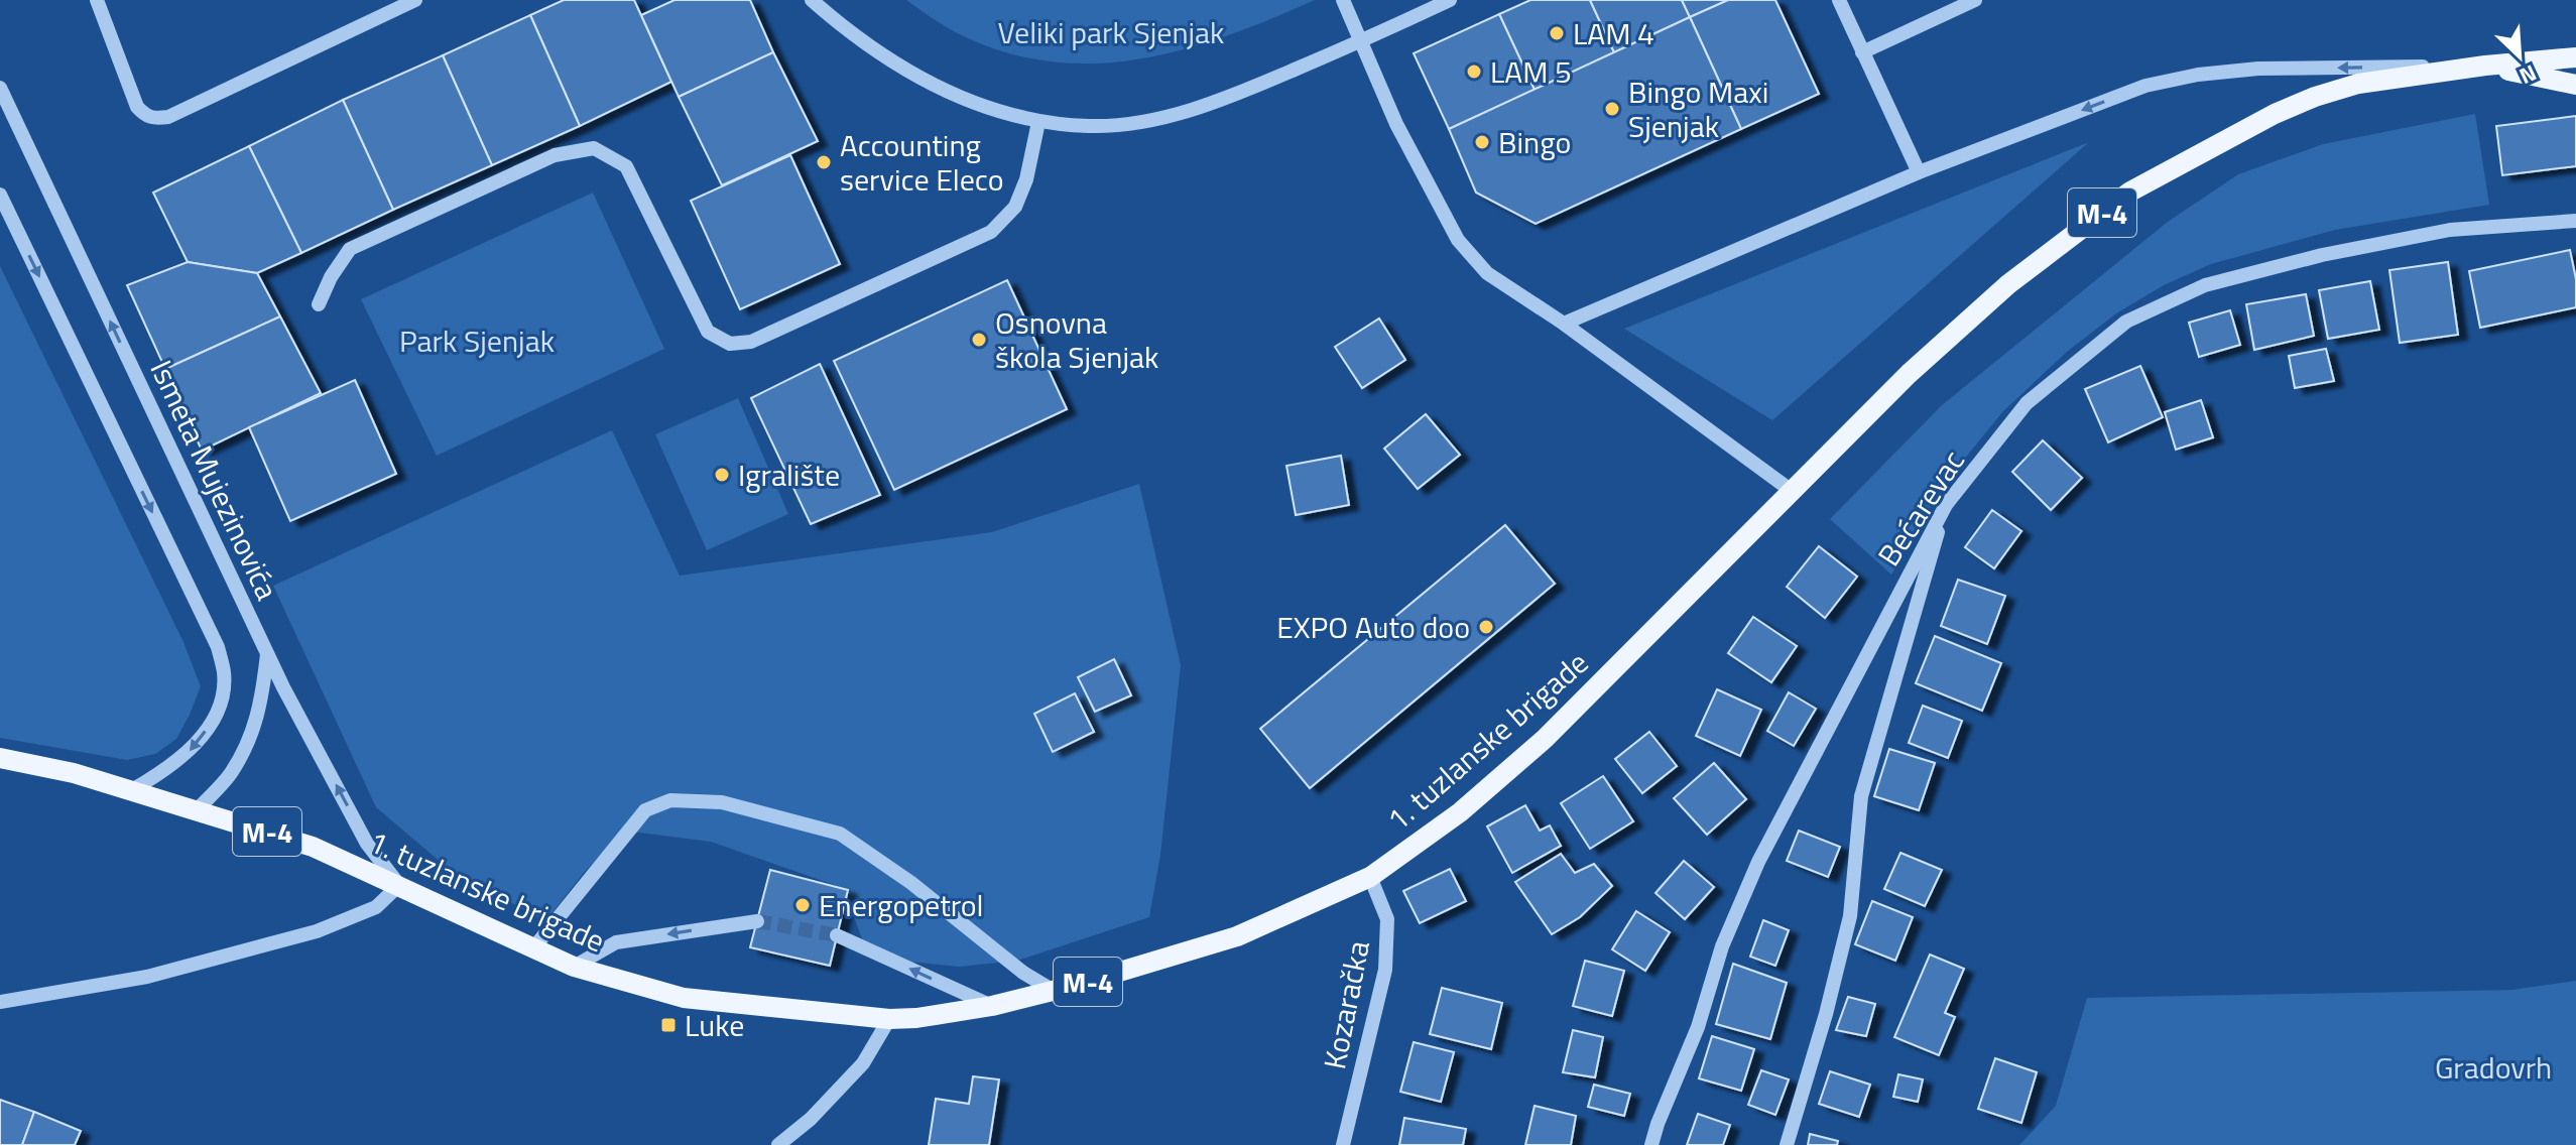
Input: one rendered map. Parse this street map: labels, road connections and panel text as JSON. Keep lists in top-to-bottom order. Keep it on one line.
{"streets":{"main road":["M-4","1. tuzlanske brigade"],"street":["Ismeta Mujezinovića","Bećarevac","Kozaračka"]},"crossings":[["Ismeta Mujezinovića","1. tuzlanske brigade"],["1. tuzlanske brigade","Kozaračka"]],"one_way":["Ismeta Mujezinovića"],"parks":["Veliki park Sjenjak","Park Sjenjak","Gradovrh"],"places":{"other":["LAM 4","LAM 5","Bingo Maxi Sjenjak","Bingo","Accounting service Eleco","Osnovna škola Sjenjak","Igralište","EXPO Auto doo","Energopetrol"],"transit":["Luke"]},"north":"bottom right"}
